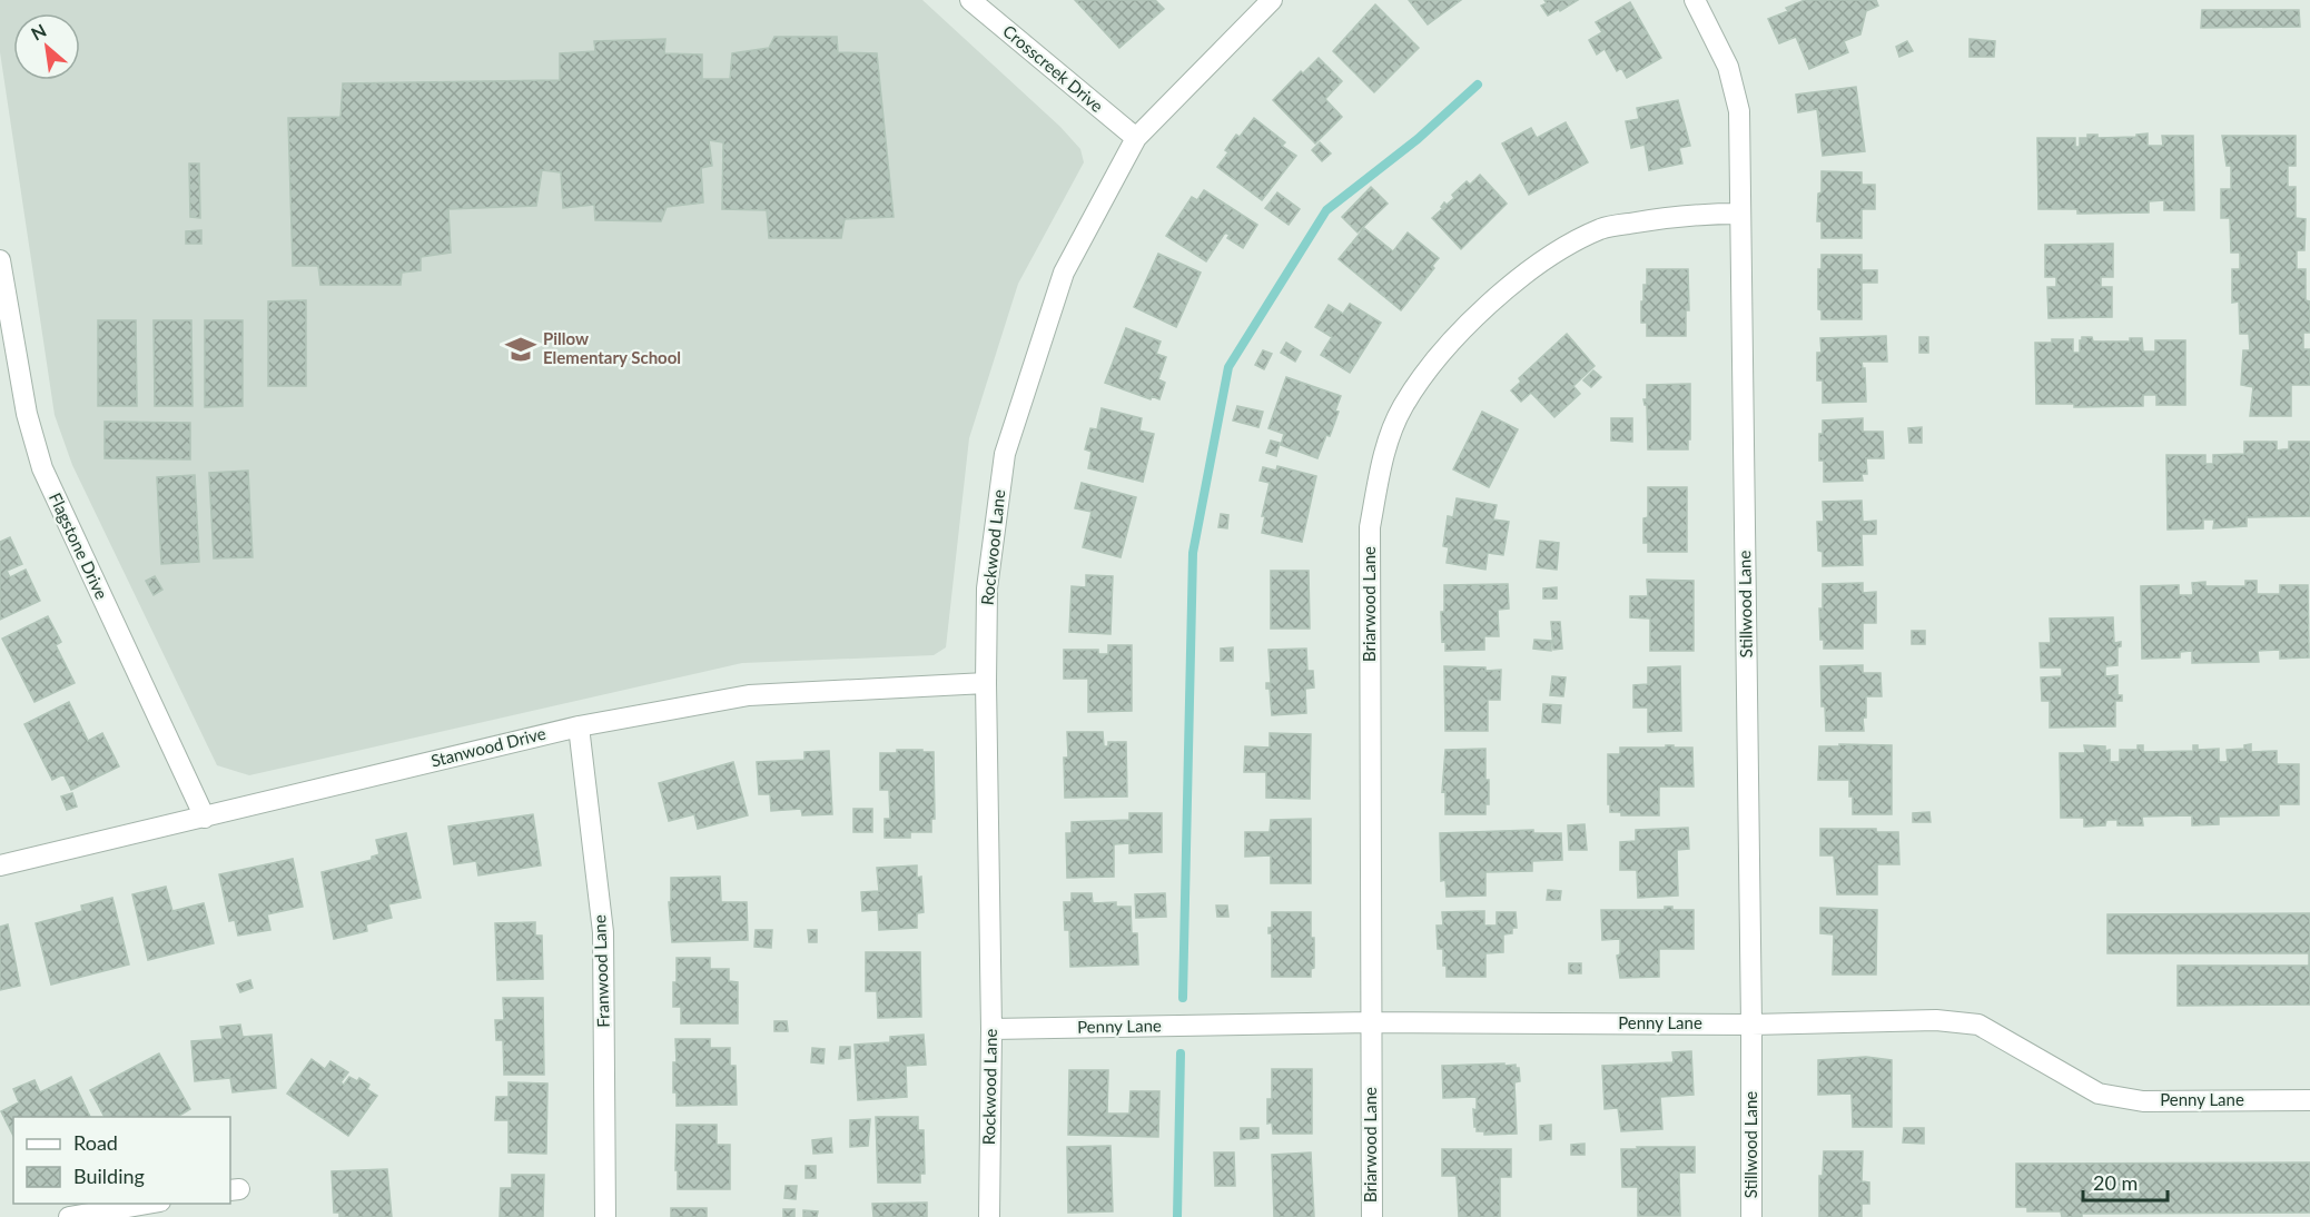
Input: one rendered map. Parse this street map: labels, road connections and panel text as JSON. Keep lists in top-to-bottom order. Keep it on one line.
{"streets":{"street":["Crosscreek Drive","Flagstone Drive","Rockwood Lane","Briarwood Lane","Stillwood Lane","Stanwood Drive","Franwood Lane","Penny Lane"]},"crossings":[["Crosscreek Drive","Rockwood Lane"],["Flagstone Drive","Stanwood Drive"],["Rockwood Lane","Stanwood Drive"],["Rockwood Lane","Penny Lane"],["Briarwood Lane","Stillwood Lane"],["Briarwood Lane","Penny Lane"],["Stillwood Lane","Penny Lane"],["Stanwood Drive","Franwood Lane"]],"places":{"school or university":["Pillow Elementary School"]},"legend":["Road","Building"],"scale_bar":"20 m","north":"top left"}
